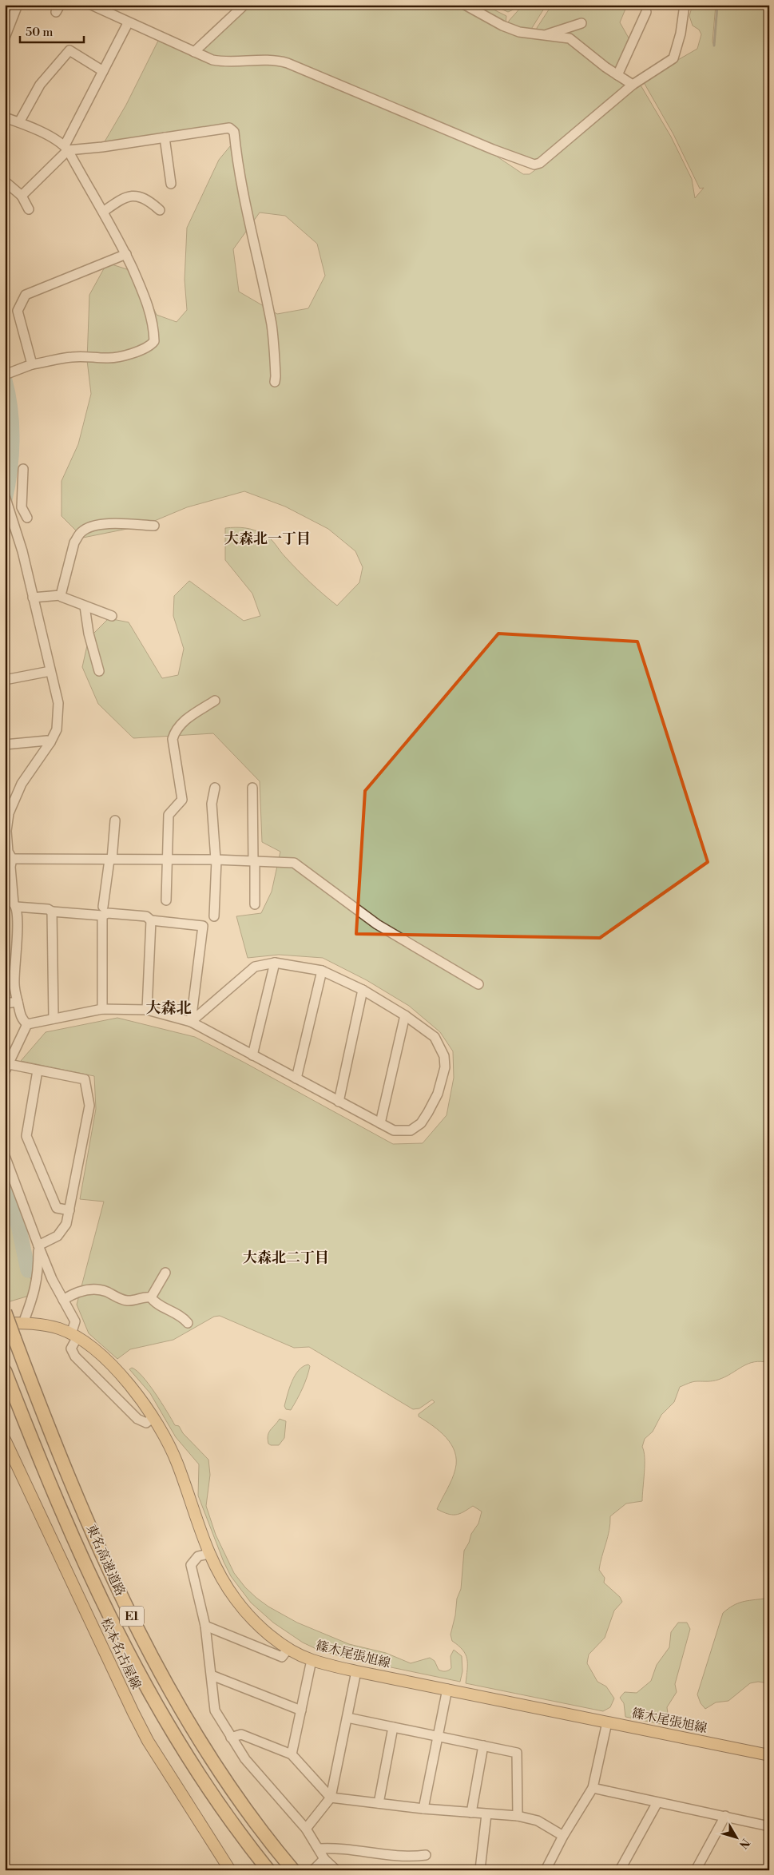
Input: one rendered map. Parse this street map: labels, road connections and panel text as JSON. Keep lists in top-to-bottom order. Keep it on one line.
{"streets":{"highway":["東名高速道路","E1"],"main road":["松本名古屋線","篠木尾張旭線"]},"districts":["大森北一丁目","大森北","大森北二丁目"],"scale_bar":"50 m","north":"bottom right"}
